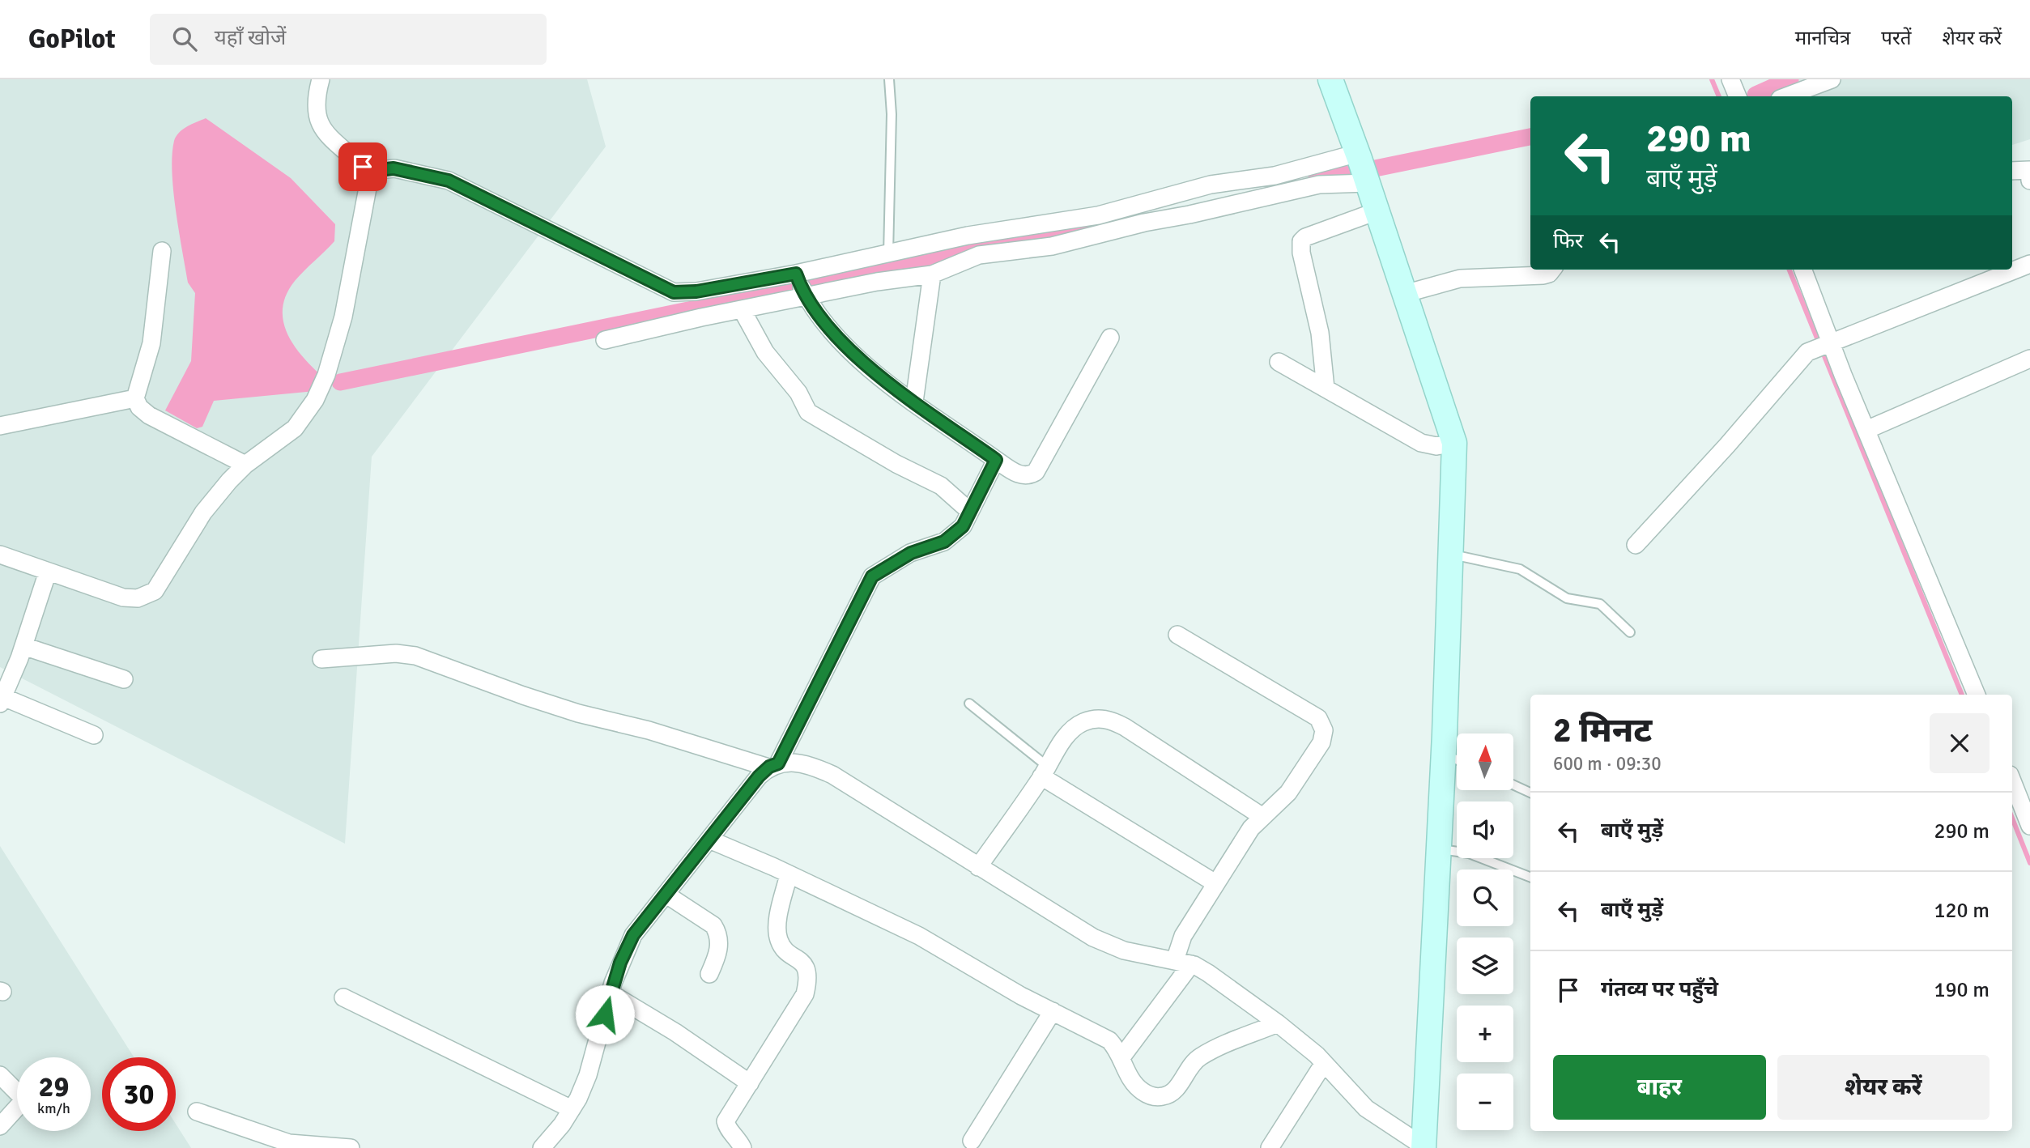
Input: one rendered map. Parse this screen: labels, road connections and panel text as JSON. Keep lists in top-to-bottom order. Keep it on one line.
{"north":"top","page":{"header":"GoPilot","search":"यहाँ खोजें","nav":["मानचित्र","परतें","शेयर करें"],"turn":["290 m","बाएँ मुड़ें"],"then":"फिर","heading":["2 मिनट","600 m · 09:30"],"map_buttons":["+","−"],"list":[{"name":"बाएँ मुड़ें","value":"290 m"},{"name":"बाएँ मुड़ें","value":"120 m"},{"name":"गंतव्य पर पहुँचे","value":"190 m"}],"buttons":["बाहर","शेयर करें"],"speed":"29 km/h","limit":"30"}}
